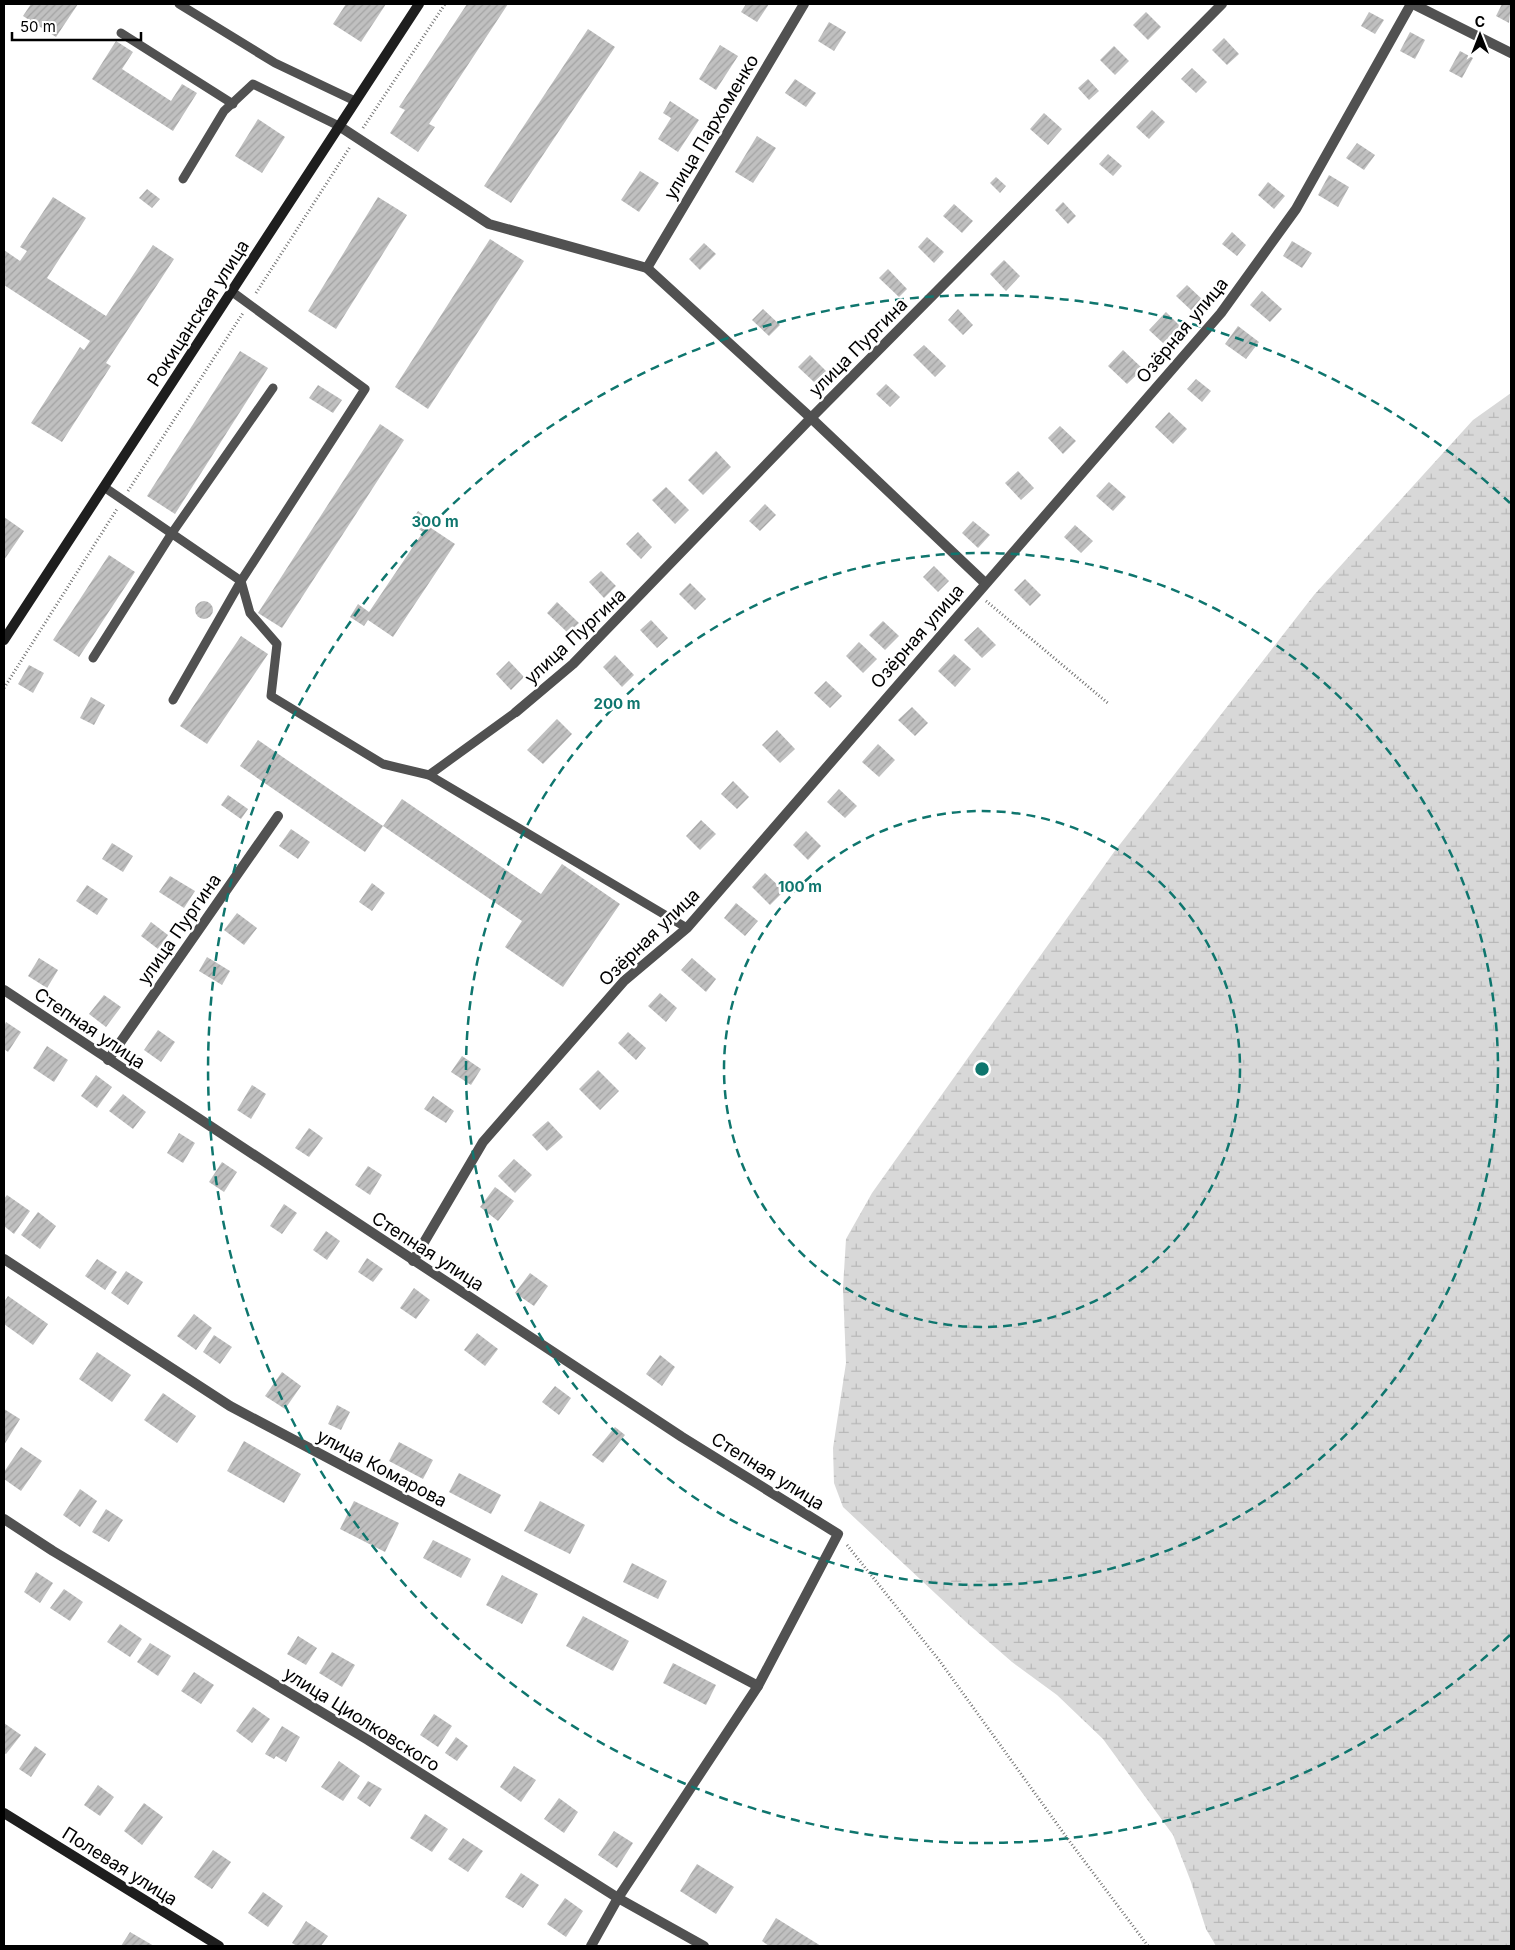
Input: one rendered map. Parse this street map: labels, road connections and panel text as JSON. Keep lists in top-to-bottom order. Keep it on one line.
{"streets":{"street":["улица Пархоменко","Рокицанская улица","Озёрная улица","улица Пургина","Степная улица","улица Комарова","улица Циолковского","Полевая улица"]},"crossings":[["Озёрная улица","Степная улица"],["улица Пургина","Степная улица"]],"scale_bar":"50 m","north":"top","rings":["300 m","200 m","100 m"]}
